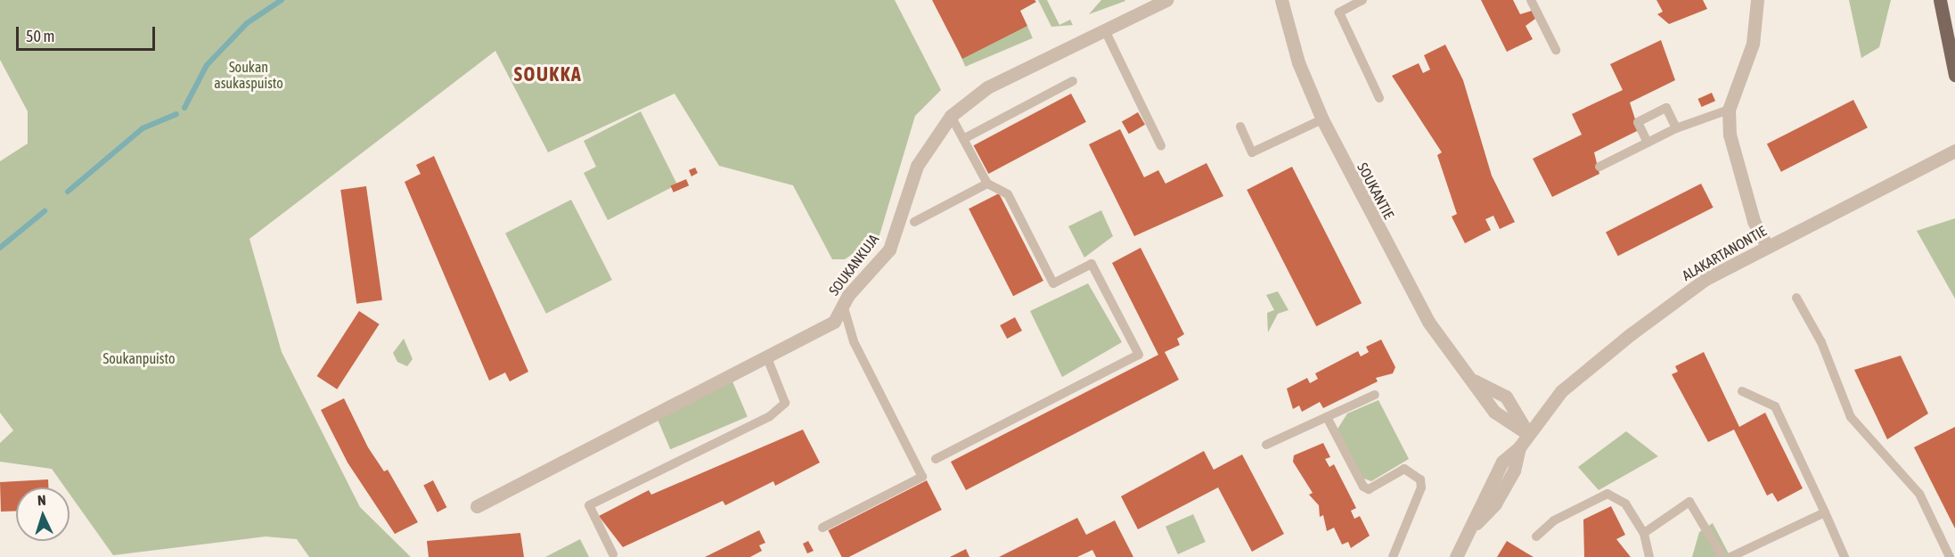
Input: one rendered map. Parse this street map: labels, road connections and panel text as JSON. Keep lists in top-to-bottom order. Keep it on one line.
{"streets":{"street":["SOUKANTIE","ALAKARTANONTIE","SOUKANKUJA"]},"crossings":[["SOUKANTIE","ALAKARTANONTIE"]],"districts":["SOUKKA"],"parks":["Soukan asukaspuisto","Soukanpuisto"],"scale_bar":"50 m","north":"top"}
